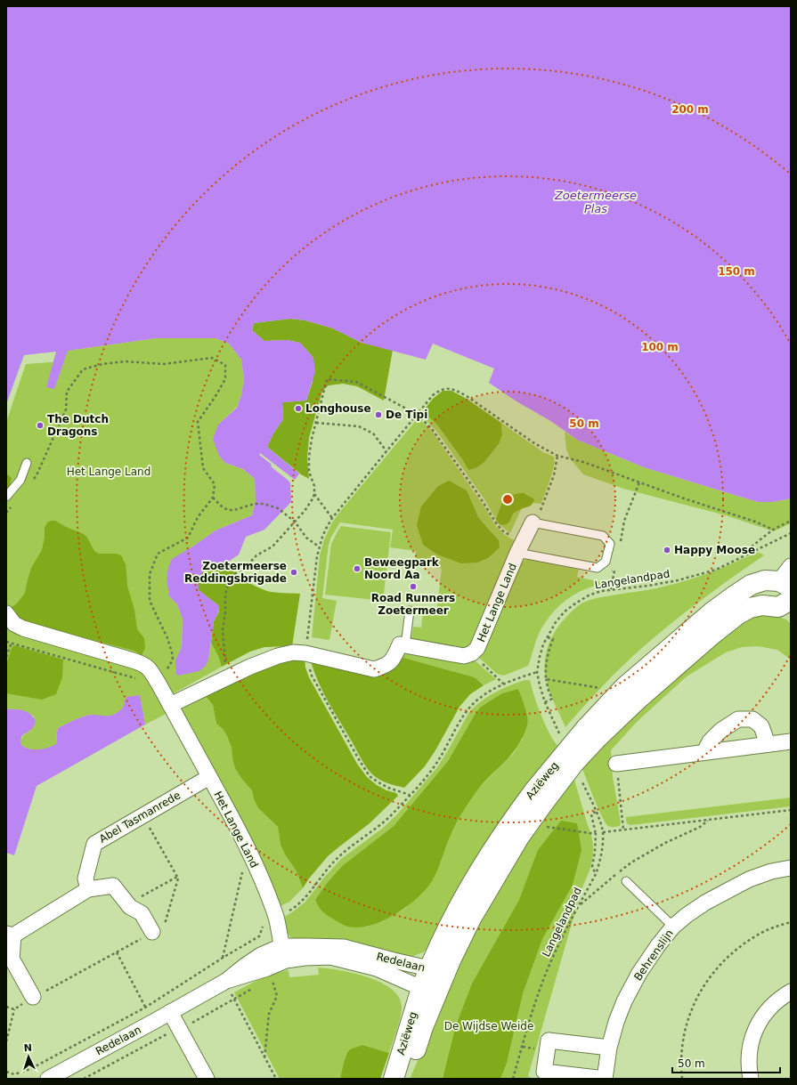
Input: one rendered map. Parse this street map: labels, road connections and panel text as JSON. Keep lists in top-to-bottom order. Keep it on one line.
{"streets":{"street":["Het Lange Land","Aziëweg","Abel Tasmanrede","Behrenslijn","Redelaan"],"path":["Langelandpad"]},"crossings":[["Het Lange Land","Abel Tasmanrede"],["Het Lange Land","Redelaan"],["Aziëweg","Redelaan"]],"water":["Zoetermeerse Plas"],"parks":["Het Lange Land","De Wijdse Weide"],"places":["Longhouse","De Tipi","The Dutch Dragons","Happy Moose","Beweegpark Noord Aa","Zoetermeerse Reddingsbrigade","Road Runners Zoetermeer"],"scale_bar":"50 m","north":"top","rings":["200 m","150 m","100 m","50 m"]}
